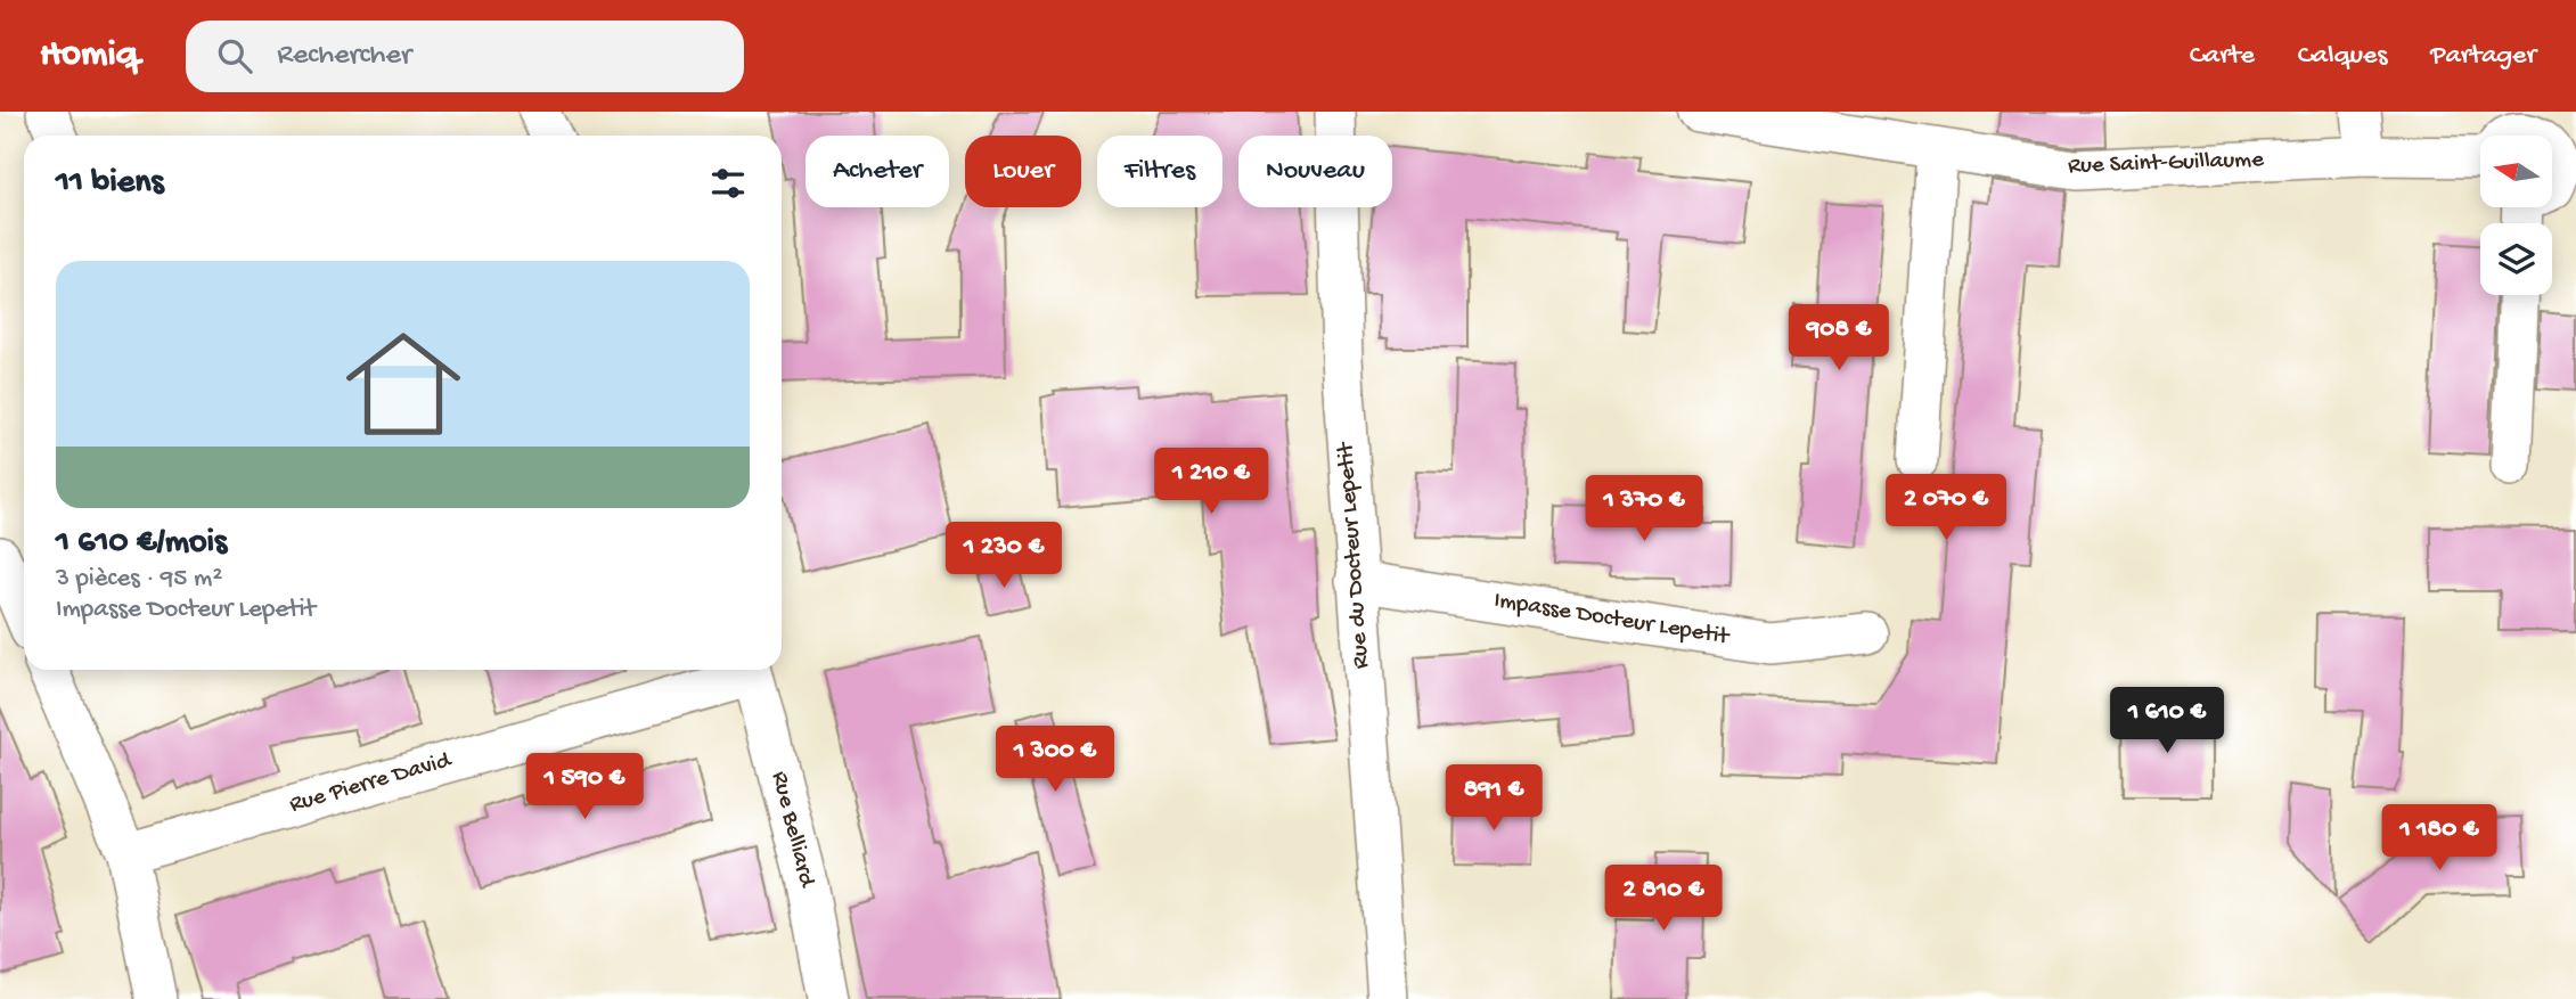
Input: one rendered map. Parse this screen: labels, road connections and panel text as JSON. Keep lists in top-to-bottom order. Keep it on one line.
{"streets":{"street":["Rue Saint-Guillaume","Rue du Docteur Lepetit","Impasse Docteur Lepetit","Rue Pierre David","Rue Belliard"]},"crossings":[["Rue du Docteur Lepetit","Impasse Docteur Lepetit"]],"north":"left","page":{"header":"Homiq","search":"Rechercher","nav":["Carte","Calques","Partager"],"chip":["Acheter","Louer","Filtres","Nouveau"],"heading":"11 biens","list":[{"name":"1 610 €/mois","note":"3 pièces · 95 m² · Impasse Docteur Lepetit"}],"price":["908 €","1 210 €","2 070 €","1 370 €","1 230 €","1 610 €","1 300 €","1 590 €","891 €","1 180 €","2 810 €"]}}
